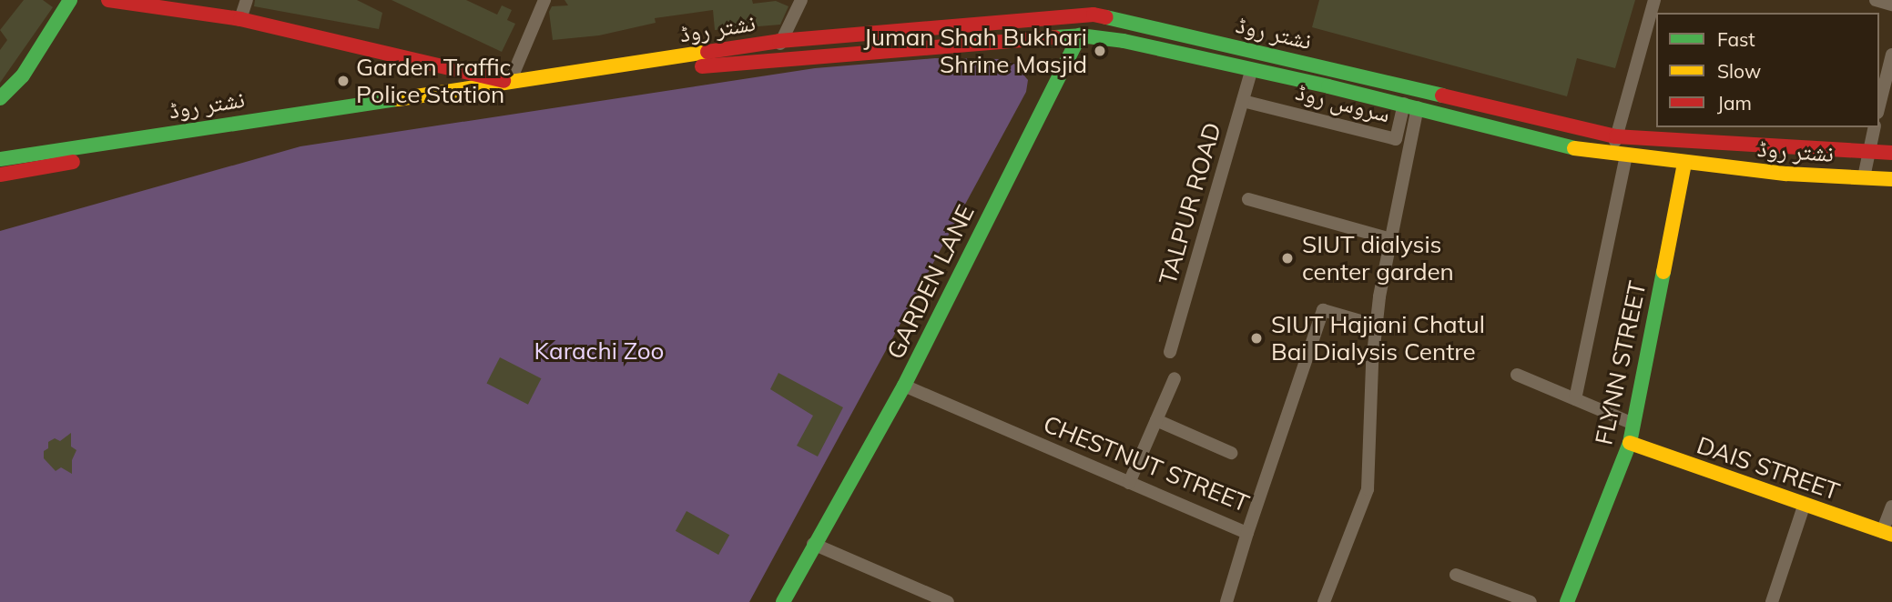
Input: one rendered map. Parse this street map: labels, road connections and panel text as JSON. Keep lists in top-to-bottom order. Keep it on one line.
{"streets":{"main road":["نشتر روڈ","GARDEN LANE","FLYNN STREET","DAIS STREET"],"street":["سروس روڈ","TALPUR ROAD","CHESTNUT STREET"]},"crossings":[["نشتر روڈ","سروس روڈ"],["نشتر روڈ","TALPUR ROAD"],["نشتر روڈ","GARDEN LANE"],["نشتر روڈ","FLYNN STREET"],["سروس روڈ","TALPUR ROAD"],["GARDEN LANE","CHESTNUT STREET"],["FLYNN STREET","DAIS STREET"]],"parks":["Karachi Zoo"],"places":["Juman Shah Bukhari Shrine Masjid","Garden Traffic Police Station","SIUT dialysis center garden","SIUT Hajiani Chatul Bai Dialysis Centre"],"legend":["Fast","Slow","Jam"]}
